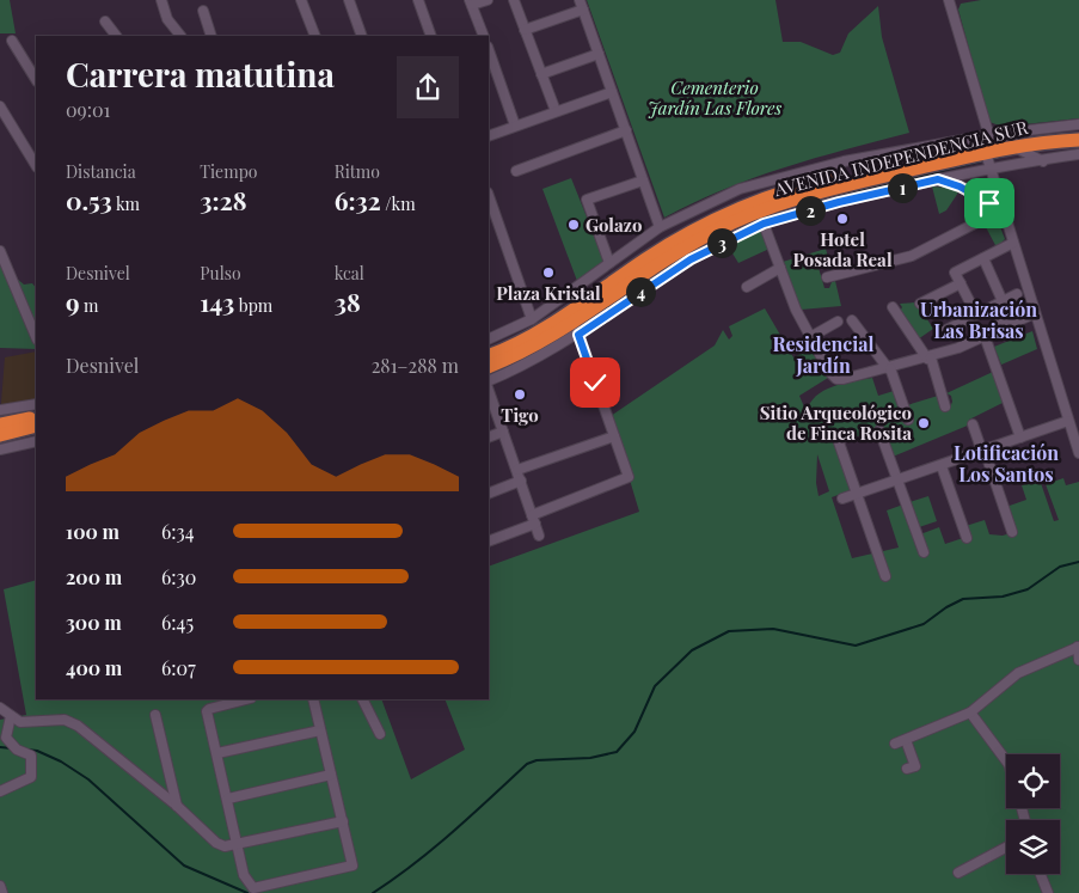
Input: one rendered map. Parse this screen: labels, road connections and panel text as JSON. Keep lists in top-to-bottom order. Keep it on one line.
{"streets":{"highway":["AVENIDA INDEPENDENCIA SUR"]},"districts":["Urbanización Las Brisas","Residencial Jardín","Lotificación Los Santos"],"parks":["Cementerio Jardín Las Flores"],"places":["Hotel Posada Real","Golazo","Plaza Kristal","Tigo","Sitio Arqueológico de Finca Rosita"],"page":{"heading":["Carrera matutina","09:01"],"stats":[["Distancia","0.53 km"],["Tiempo","3:28"],["Ritmo","6:32 /km"],["Desnivel","9 m"],["Pulso","143 bpm"],["kcal","38"]],"pins":["1","2","3","4"],"chart":["Desnivel","281–288 m"],"list":[{"name":"100 m","note":"6:34"},{"name":"200 m","note":"6:30"},{"name":"300 m","note":"6:45"},{"name":"400 m","note":"6:07"}]}}
